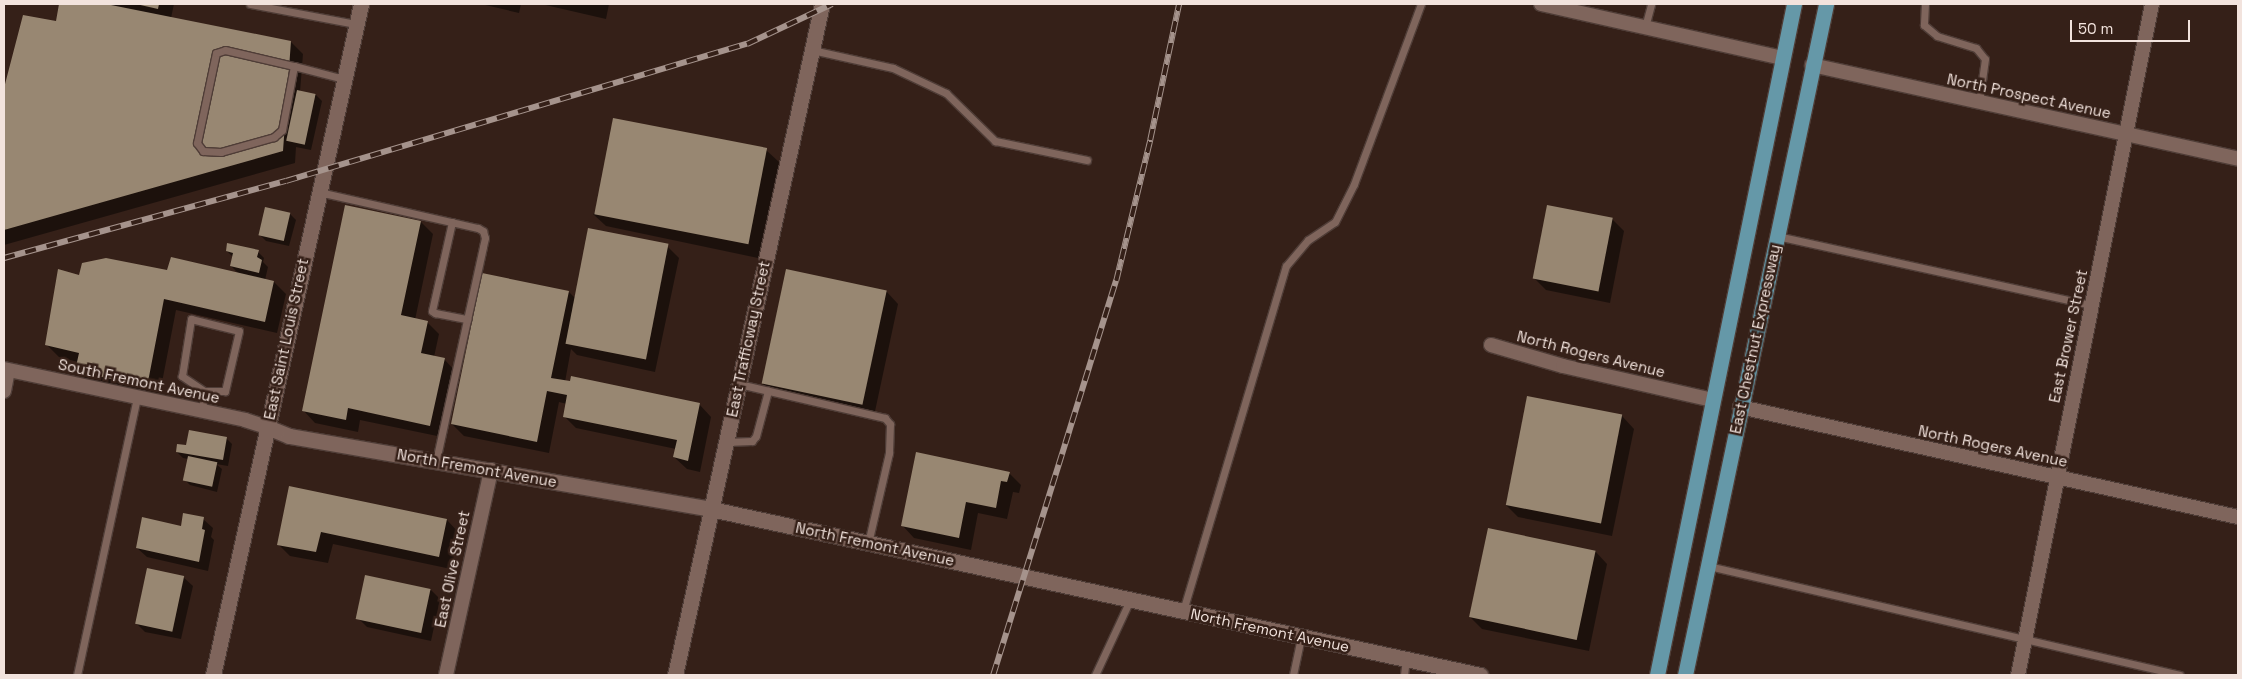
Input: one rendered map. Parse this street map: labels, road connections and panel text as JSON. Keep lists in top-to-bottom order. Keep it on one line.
{"streets":{"main road":["East Saint Louis Street","East Trafficway Street","East Chestnut Expressway","North Fremont Avenue"],"street":["North Prospect Avenue","East Brower Street","North Rogers Avenue","South Fremont Avenue","East Olive Street"]},"crossings":[["North Prospect Avenue","East Brower Street"],["North Prospect Avenue","East Chestnut Expressway"],["East Brower Street","North Rogers Avenue"],["East Saint Louis Street","South Fremont Avenue"],["East Saint Louis Street","North Fremont Avenue"],["East Trafficway Street","North Fremont Avenue"],["East Chestnut Expressway","North Rogers Avenue"],["South Fremont Avenue","North Fremont Avenue"],["North Fremont Avenue","East Olive Street"]],"scale_bar":"50 m"}
